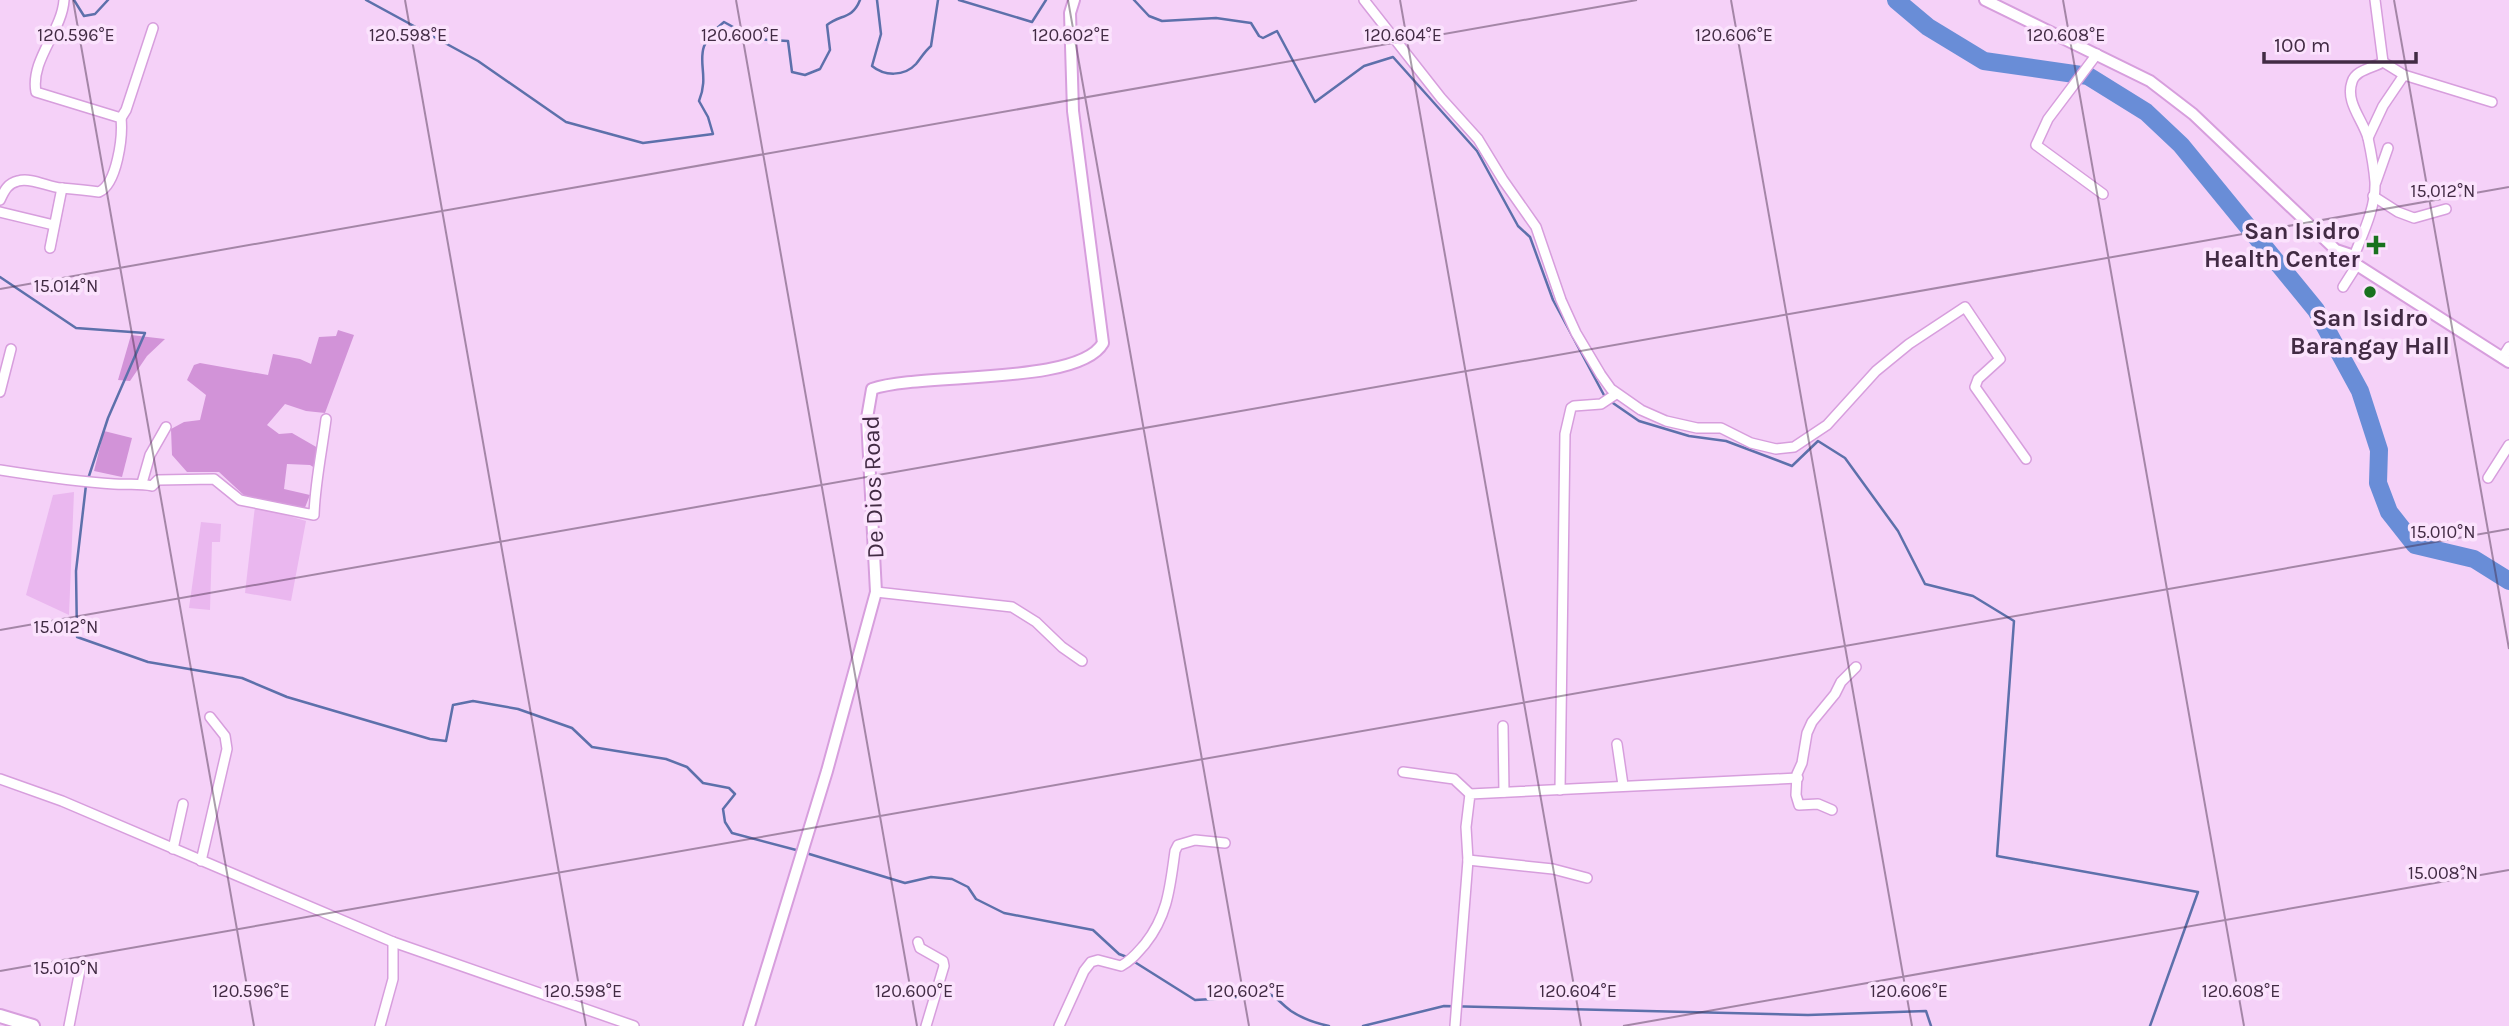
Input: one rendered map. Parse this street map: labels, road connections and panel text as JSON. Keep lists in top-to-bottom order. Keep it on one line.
{"streets":{"street":["De Dios Road"]},"places":{"health":["San Isidro Health Center"],"other":["San Isidro Barangay Hall"]},"scale_bar":"100 m","coordinates":["120.596°E","120.598°E","120.600°E","120.602°E","120.604°E","120.606°E","120.608°E","15.012°N","15.014°N","15.010°N","15.008°N"]}
